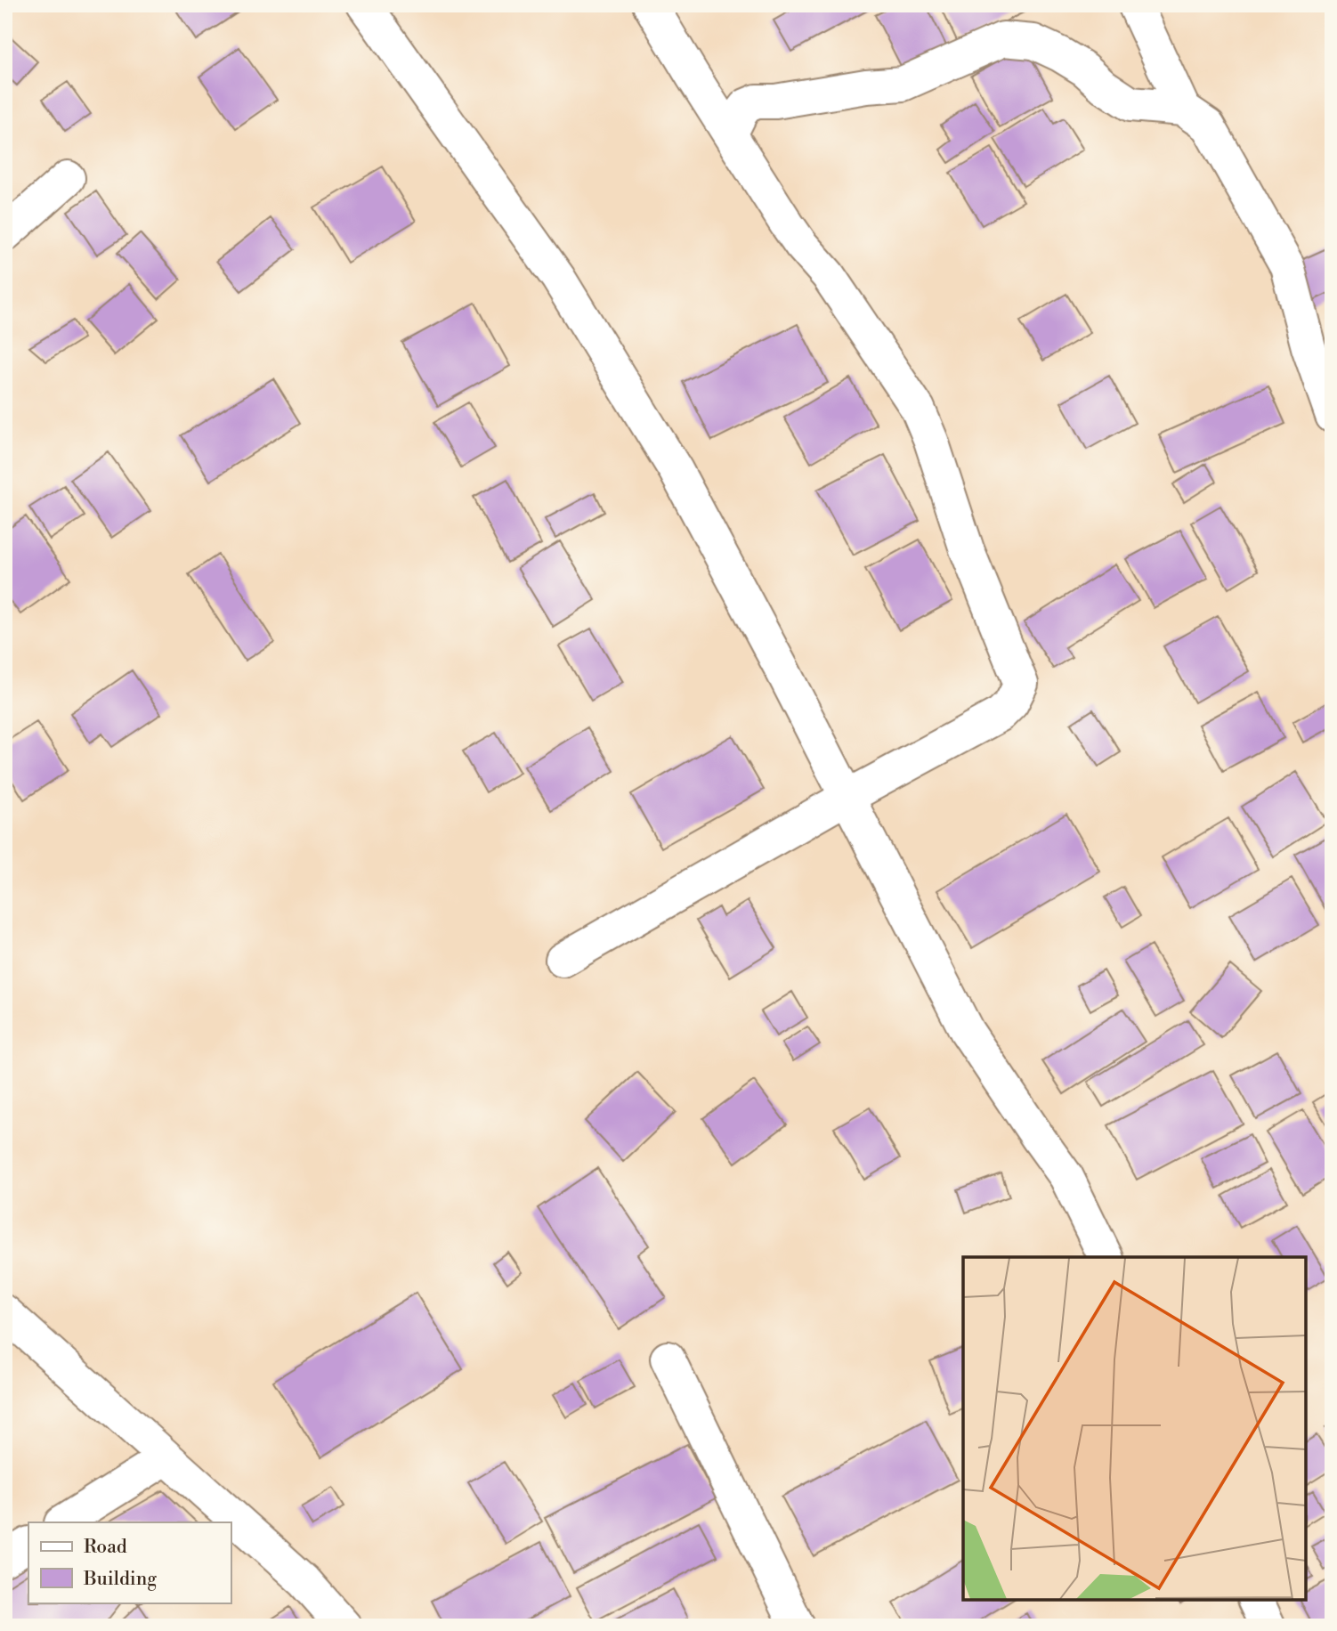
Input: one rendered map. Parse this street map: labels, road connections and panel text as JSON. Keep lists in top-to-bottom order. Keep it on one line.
{"legend":["Road","Building"]}
